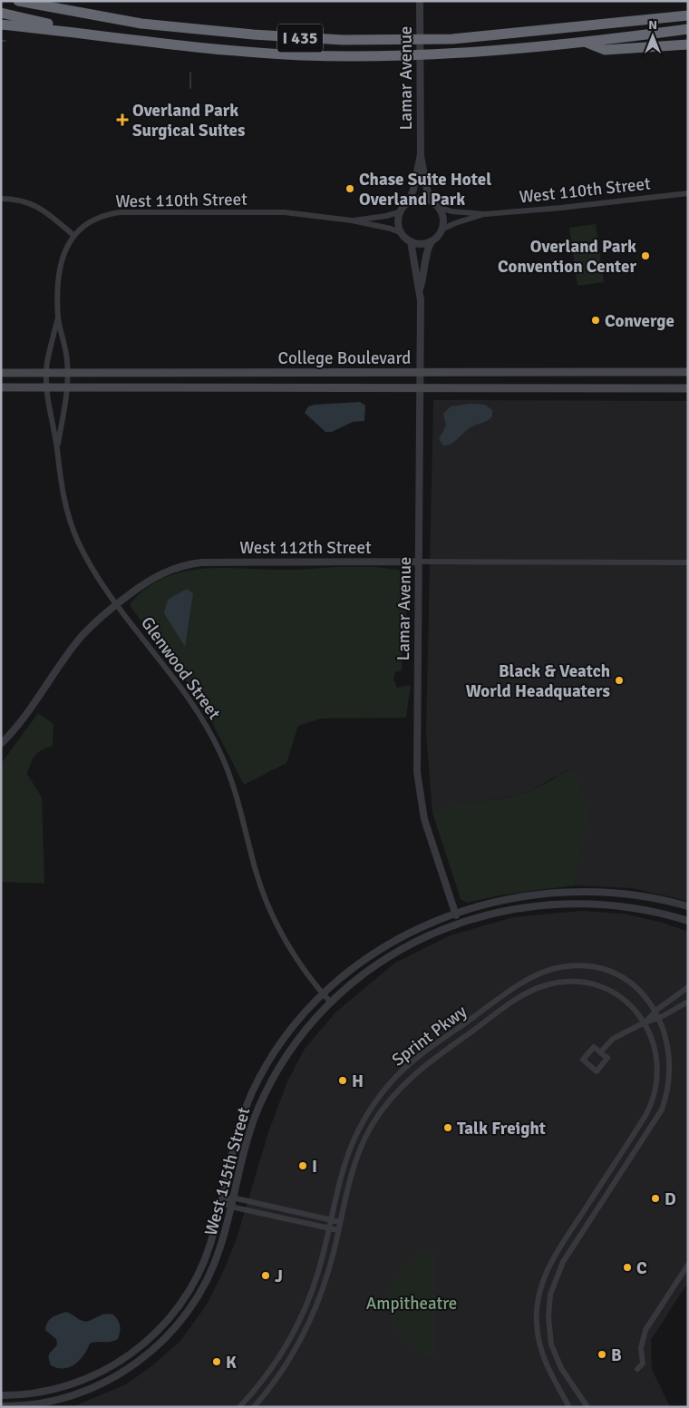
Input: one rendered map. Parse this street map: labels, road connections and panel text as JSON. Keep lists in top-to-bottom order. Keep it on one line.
{"streets":{"highway":["I 435"],"main road":["College Boulevard"],"street":["Lamar Avenue","West 110th Street","West 112th Street","Glenwood Street","Sprint Pkwy","West 115th Street"]},"crossings":[["Lamar Avenue","West 110th Street"],["Lamar Avenue","College Boulevard"],["Lamar Avenue","West 112th Street"],["Lamar Avenue","West 115th Street"],["West 110th Street","Glenwood Street"],["College Boulevard","Glenwood Street"],["West 112th Street","Glenwood Street"],["Glenwood Street","West 115th Street"]],"parks":["Ampitheatre"],"places":{"health":["Overland Park Surgical Suites"],"other":["Chase Suite Hotel Overland Park","Overland Park Convention Center","Converge","Black & Veatch World Headquaters","H","Talk Freight","I","D","C","J","B","K"]},"north":"top"}
